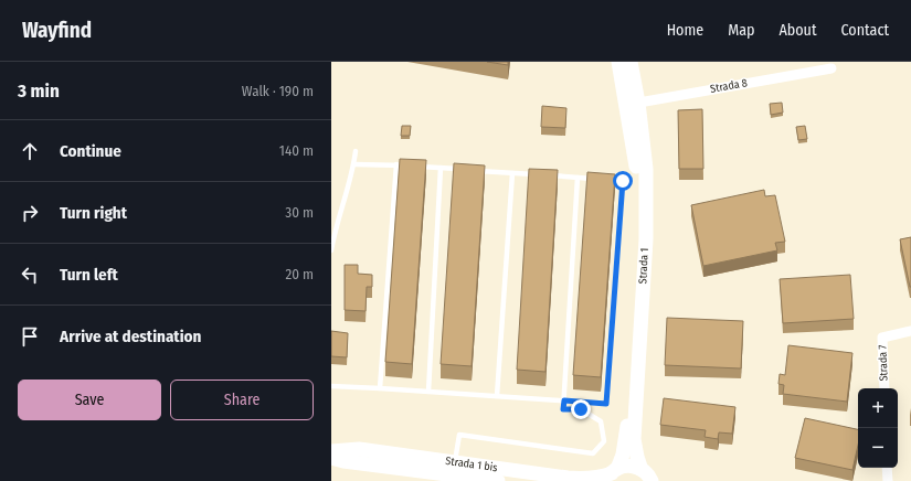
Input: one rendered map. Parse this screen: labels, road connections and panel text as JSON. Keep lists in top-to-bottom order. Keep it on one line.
{"streets":{"street":["Strada 8","Strada 1","Strada 7","Strada 1 bis"]},"crossings":[["Strada 8","Strada 1"],["Strada 1","Strada 1 bis"]],"page":{"header":"Wayfind","nav":["Home","Map","About","Contact"],"heading":["3 min","Walk · 190 m"],"list":[["Continue","140 m"],["Turn right","30 m"],["Turn left","20 m"],"Arrive at destination"],"buttons":["Save","Share"],"map_buttons":["+","−"]}}
